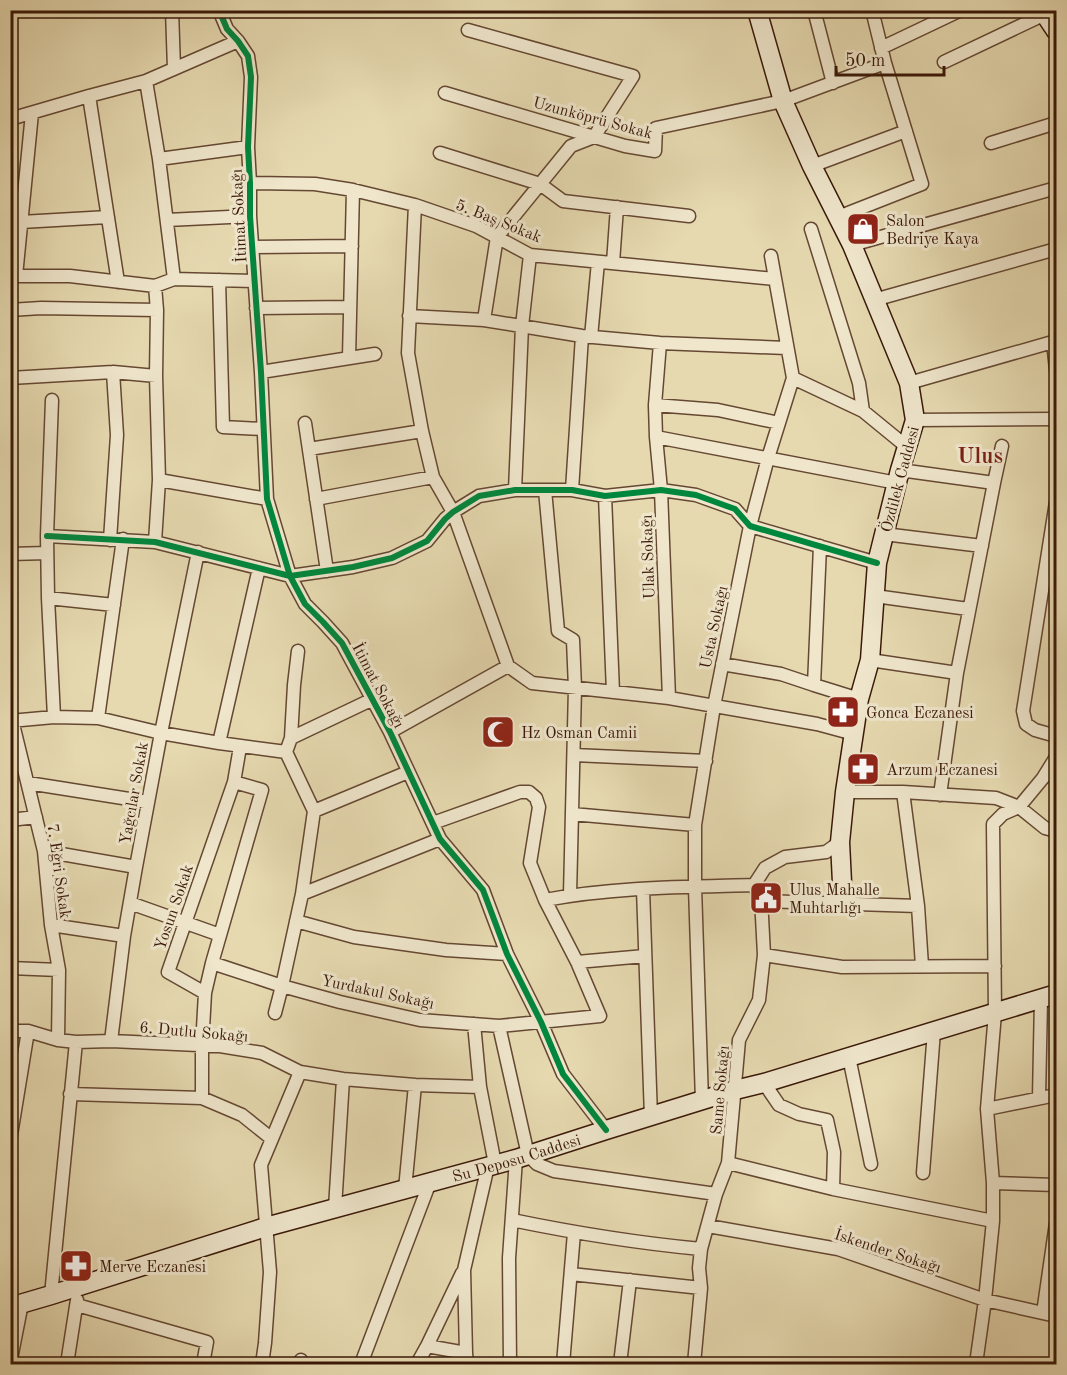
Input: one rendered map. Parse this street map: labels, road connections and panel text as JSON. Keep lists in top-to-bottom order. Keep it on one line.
{"streets":{"main road":["Özdilek Caddesi","Su Deposu Caddesi"],"street":["Uzunköprü Sokak","İtimat Sokağı","5. Baş Sokak","Ulak Sokağı","Usta Sokağı","Yağcılar Sokak","7. Eğri Sokak","Yosun Sokak","Yurdakul Sokağı","6. Dutlu Sokağı","Same Sokağı","İskender Sokağı"]},"crossings":[["Uzunköprü Sokak","Özdilek Caddesi"],["İtimat Sokağı","5. Baş Sokak"],["İtimat Sokağı","Yurdakul Sokağı"],["İtimat Sokağı","Su Deposu Caddesi"],["Usta Sokağı","Su Deposu Caddesi"],["Yağcılar Sokak","6. Dutlu Sokağı"],["7. Eğri Sokak","6. Dutlu Sokağı"],["Same Sokağı","Su Deposu Caddesi"],["Same Sokağı","İskender Sokağı"]],"districts":["Ulus"],"places":{"shop":["Salon Bedriye Kaya"],"pharmacy":["Gonca Eczanesi","Arzum Eczanesi","Merve Eczanesi"],"mosque":["Hz Osman Camii"],"public building":["Ulus Mahalle Muhtarlığı"]},"scale_bar":"50 m"}
